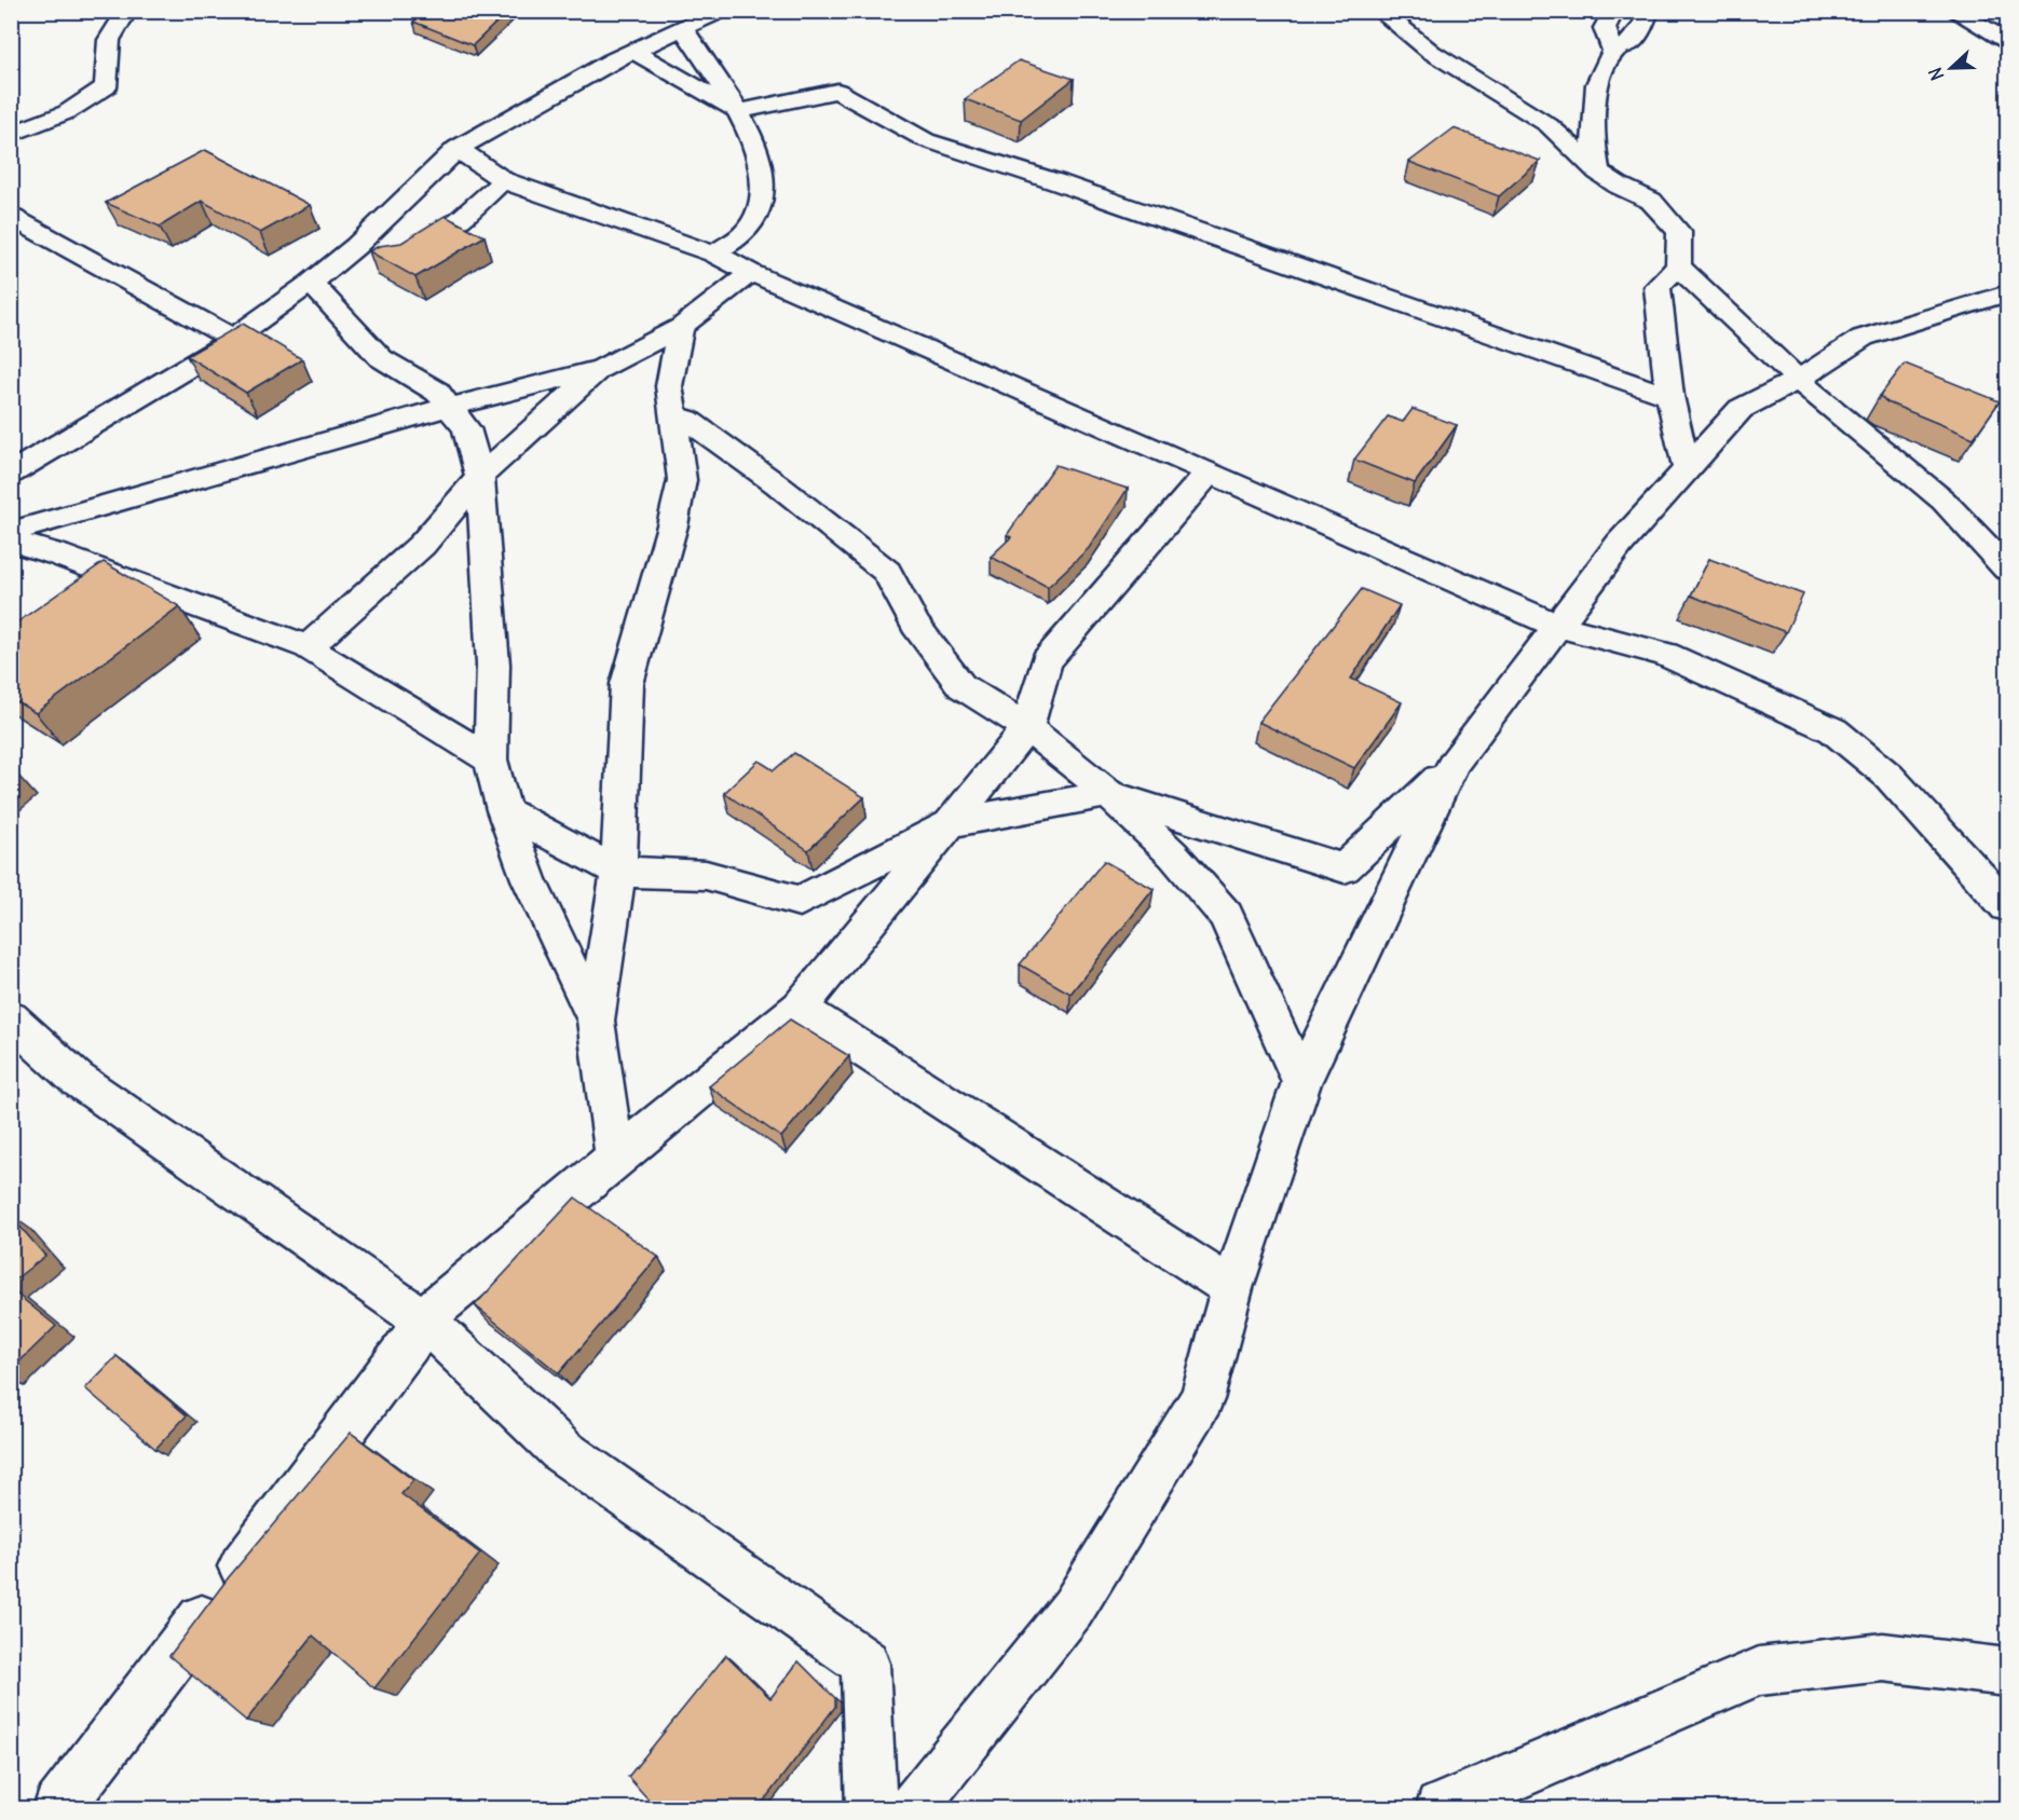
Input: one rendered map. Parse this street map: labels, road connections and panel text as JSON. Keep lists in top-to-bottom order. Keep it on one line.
{"north":"left"}
